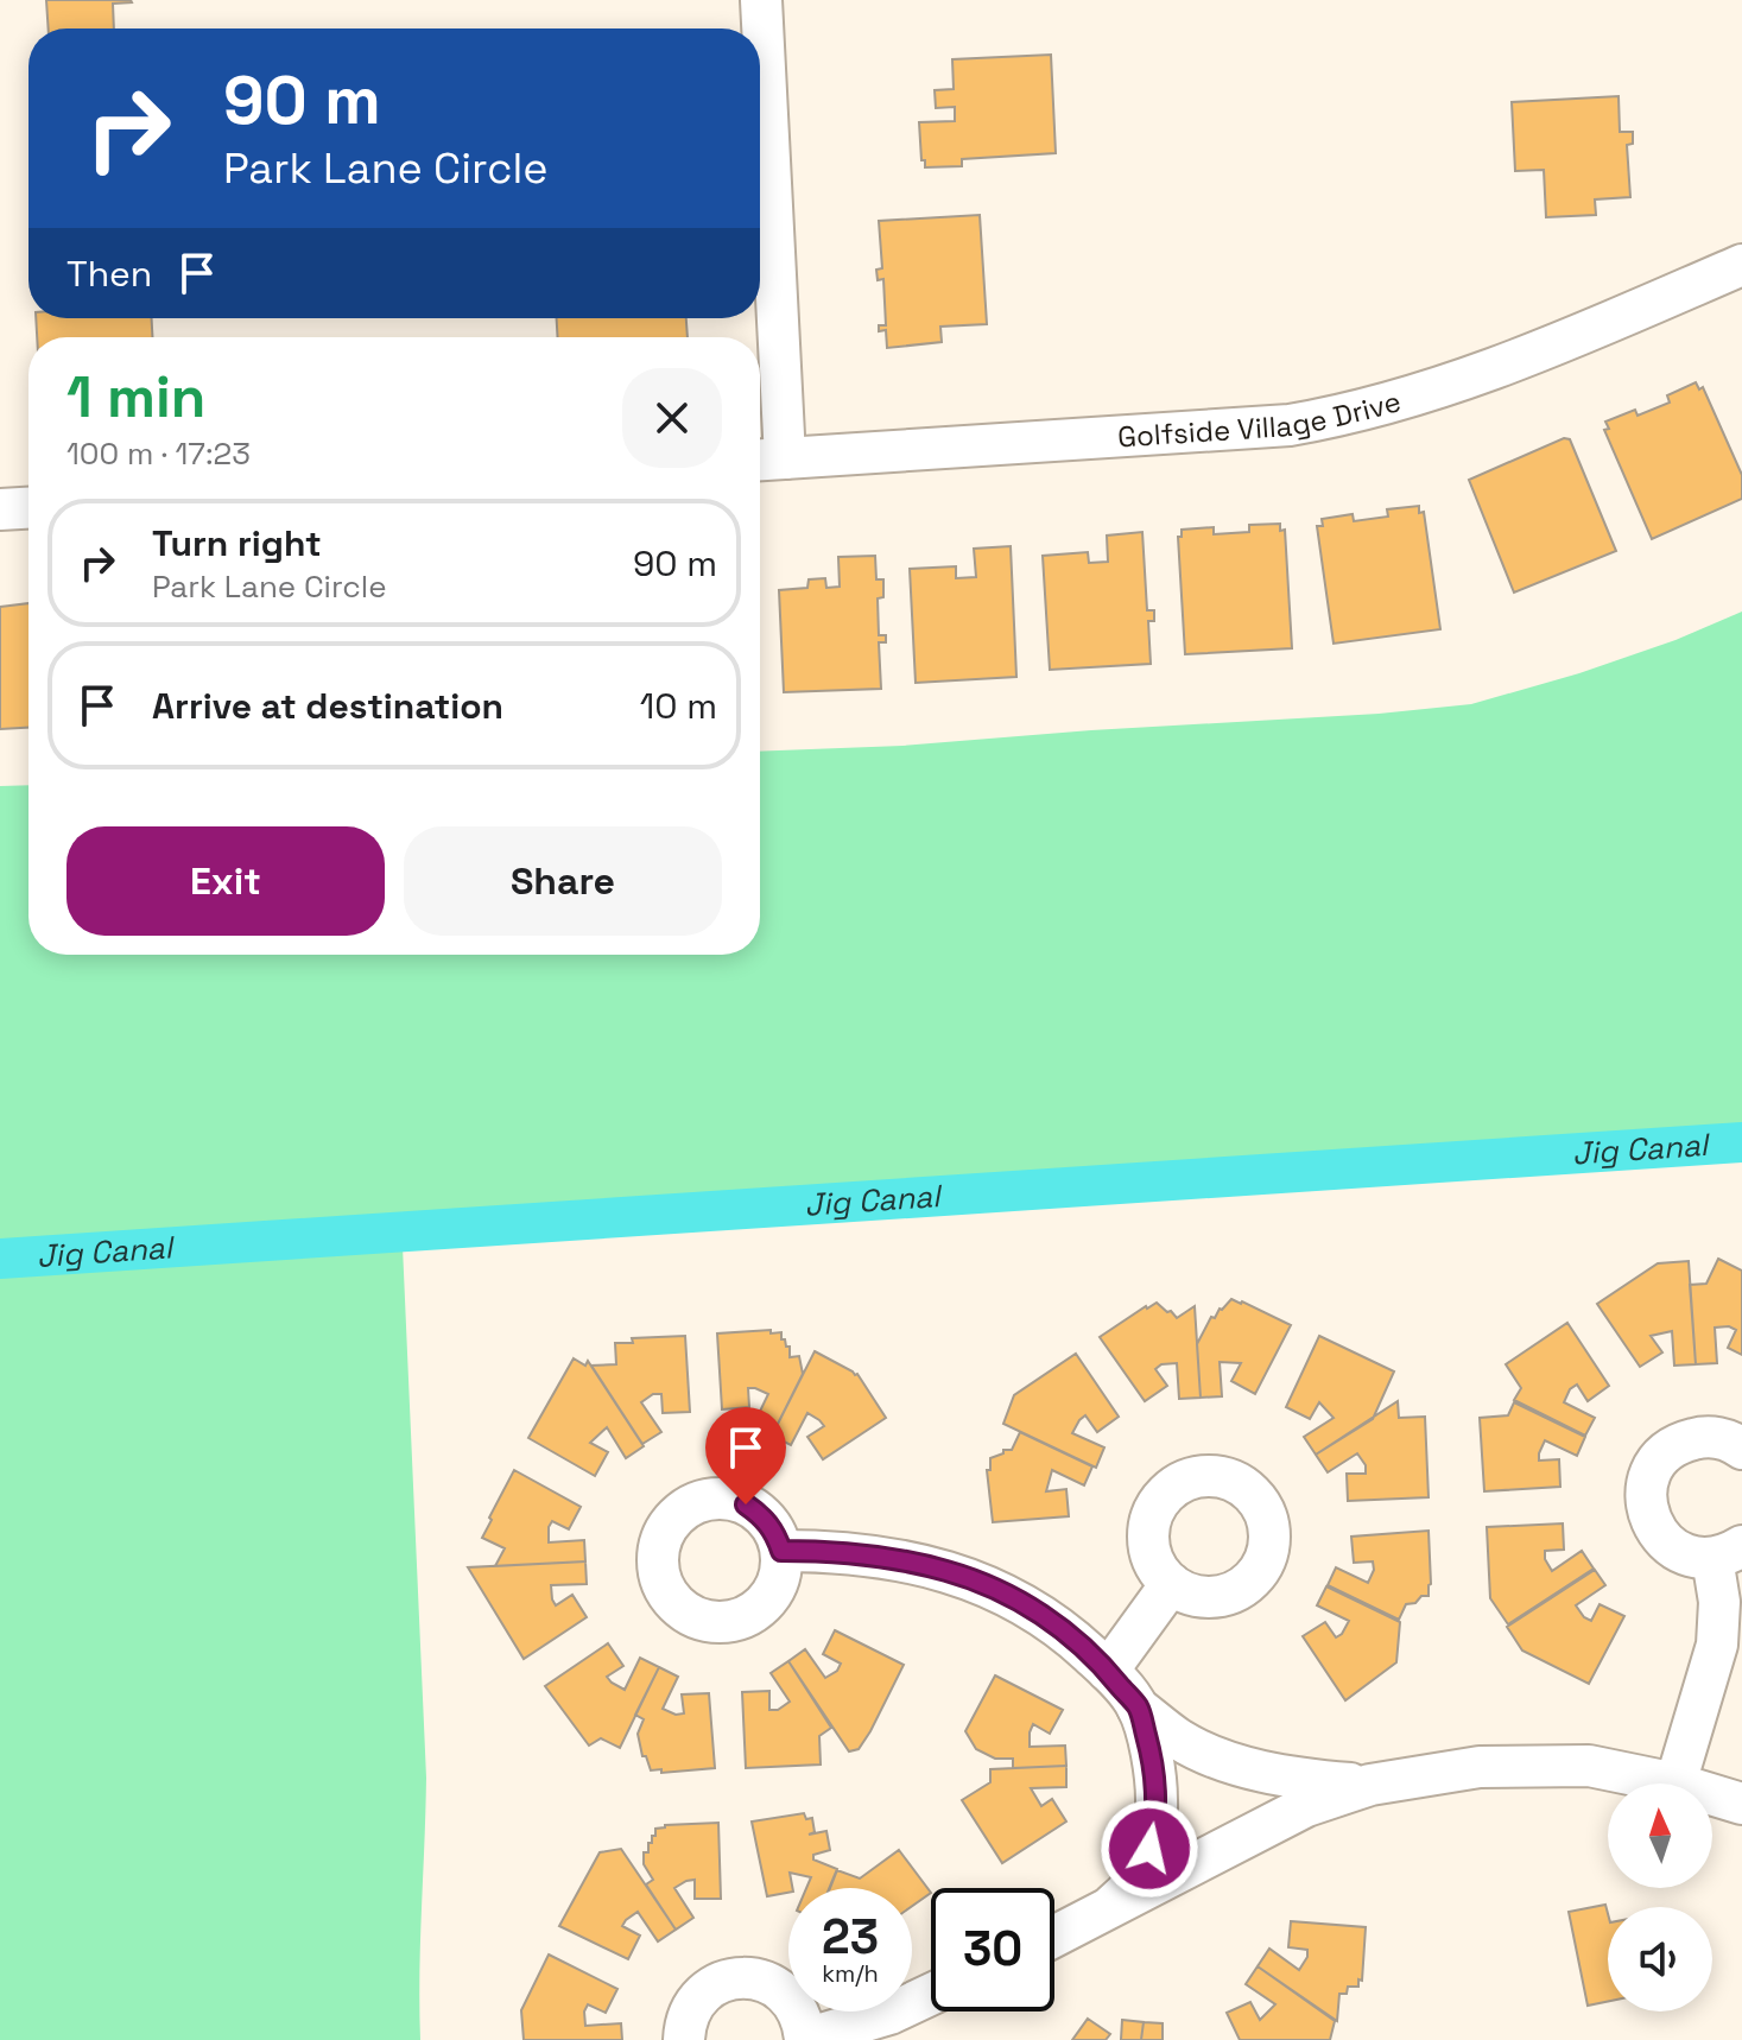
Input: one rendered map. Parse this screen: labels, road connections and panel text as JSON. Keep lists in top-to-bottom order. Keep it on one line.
{"streets":{"street":["Golfside Village Drive"]},"water":["Jig Canal"],"north":"top","page":{"turn":["90 m","Park Lane Circle"],"then":"Then","heading":["1 min","100 m · 17:23"],"list":[{"name":"Turn right","note":"Park Lane Circle","value":"90 m"},{"name":"Arrive at destination","value":"10 m"}],"buttons":["Exit","Share"],"speed":"23 km/h","limit":"30"}}
